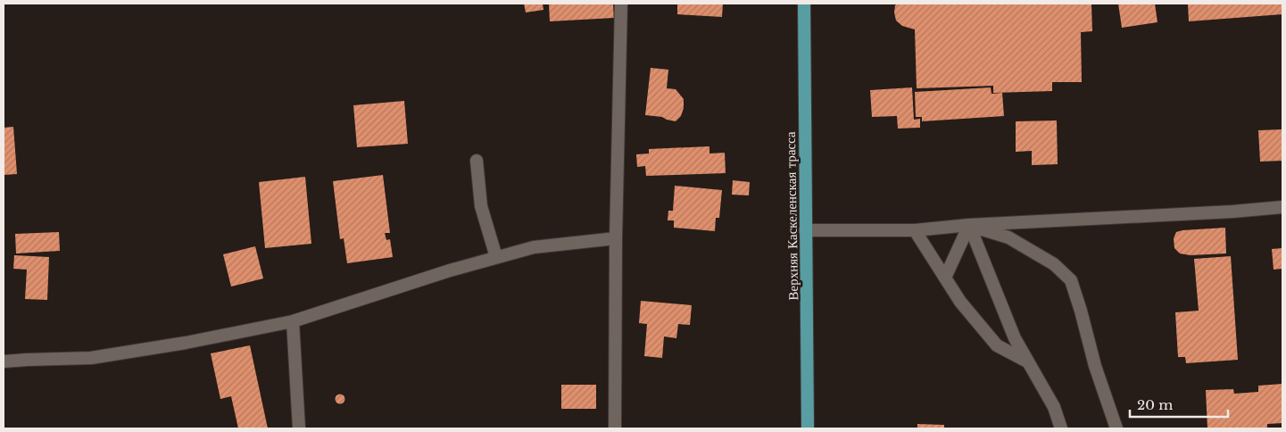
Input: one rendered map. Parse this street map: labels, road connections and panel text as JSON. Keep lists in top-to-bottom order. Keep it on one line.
{"streets":{"main road":["Верхняя Каскеленская трасса"]},"scale_bar":"20 m"}
